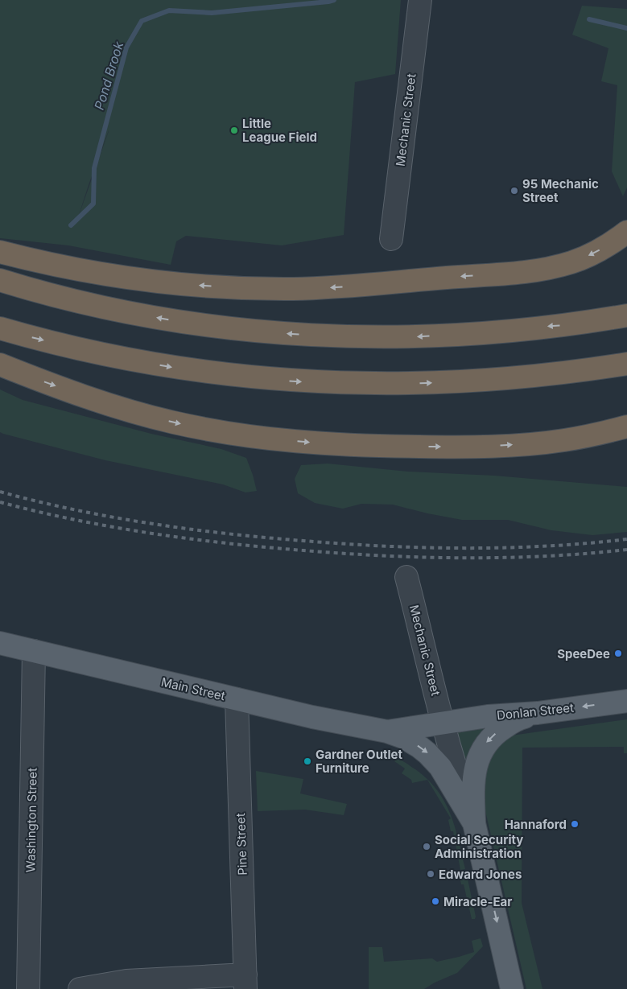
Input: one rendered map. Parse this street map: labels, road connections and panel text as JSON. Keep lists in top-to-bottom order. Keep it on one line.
{"streets":{"main road":["Main Street","Donlan Street"],"street":["Mechanic Street","Washington Street","Pine Street"]},"crossings":[["Mechanic Street","Main Street"],["Mechanic Street","Donlan Street"],["Main Street","Donlan Street"],["Main Street","Washington Street"],["Main Street","Pine Street"]],"one_way":["Donlan Street"],"water":["Pond Brook"],"places":["Little League Field","95 Mechanic Street","SpeeDee","Gardner Outlet Furniture","Hannaford","Social Security Administration","Edward Jones","Miracle-Ear"]}
